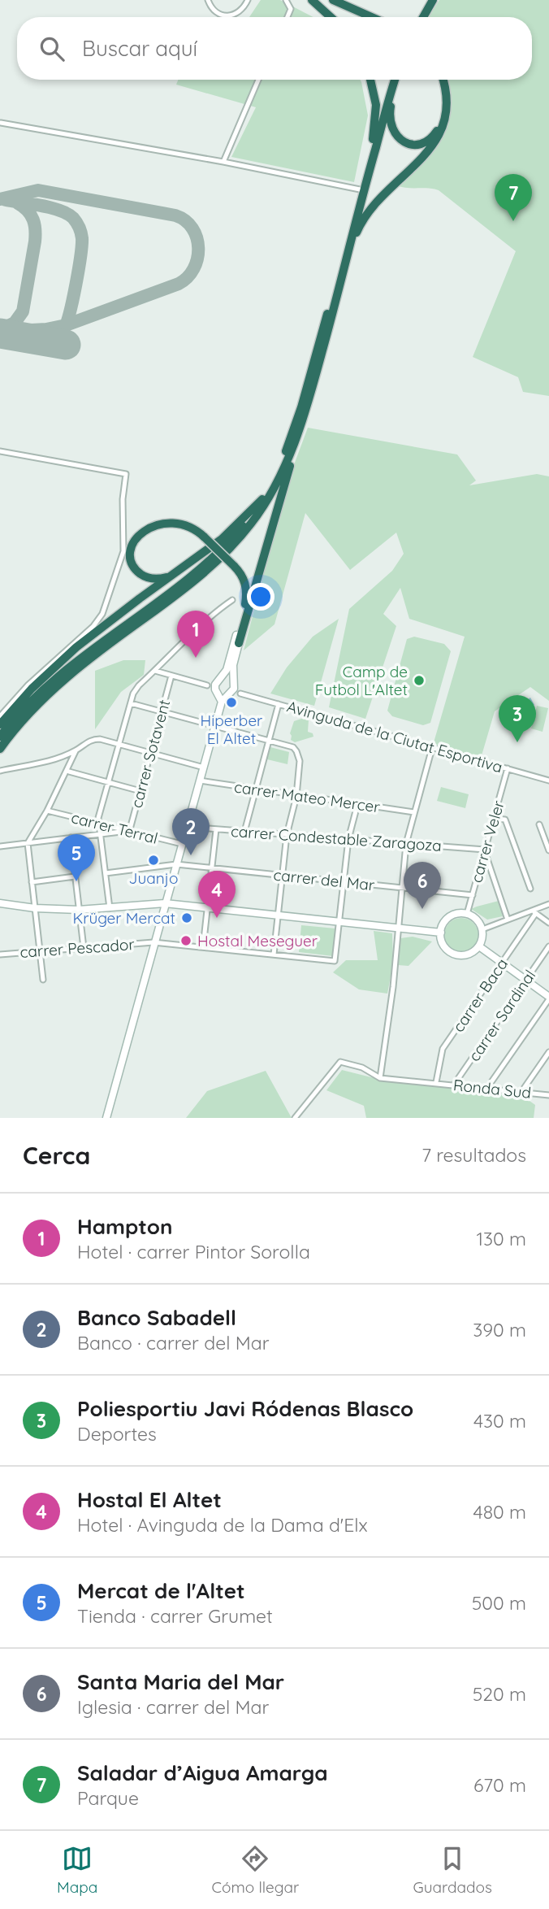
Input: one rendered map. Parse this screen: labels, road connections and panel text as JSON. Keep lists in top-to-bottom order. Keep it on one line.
{"streets":{"street":["Avinguda de la Ciutat Esportiva","carrer Sotavent","carrer Mateo Mercer","carrer Terral","carrer Condestable Zaragoza","carrer Veler","carrer del Mar","carrer Pescador","carrer Baca","carrer Sardinal","Ronda Sud"]},"crossings":[["Avinguda de la Ciutat Esportiva","carrer Veler"],["carrer Sotavent","carrer Terral"],["carrer Condestable Zaragoza","carrer Veler"],["carrer Veler","carrer del Mar"],["carrer Baca","Ronda Sud"],["carrer Sardinal","Ronda Sud"]],"places":["Camp de Futbol L'Altet","Hiperber El Altet","Juanjo","Krüger Mercat","Hostal Meseguer"],"page":{"search":"Buscar aquí","pins":["7","1","3","2","5","6","4"],"heading":["Cerca","7 resultados"],"list":[{"mark":"1","name":"Hampton","note":"Hotel · carrer Pintor Sorolla","value":"130 m"},{"mark":"2","name":"Banco Sabadell","note":"Banco · carrer del Mar","value":"390 m"},{"mark":"3","name":"Poliesportiu Javi Ródenas Blasco","note":"Deportes","value":"430 m"},{"mark":"4","name":"Hostal El Altet","note":"Hotel · Avinguda de la Dama d'Elx","value":"480 m"},{"mark":"5","name":"Mercat de l'Altet","note":"Tienda · carrer Grumet","value":"500 m"},{"mark":"6","name":"Santa Maria del Mar","note":"Iglesia · carrer del Mar","value":"520 m"},{"mark":"7","name":"Saladar d’Aigua Amarga","note":"Parque","value":"670 m"}],"nav":["Mapa","Cómo llegar","Guardados"]}}
